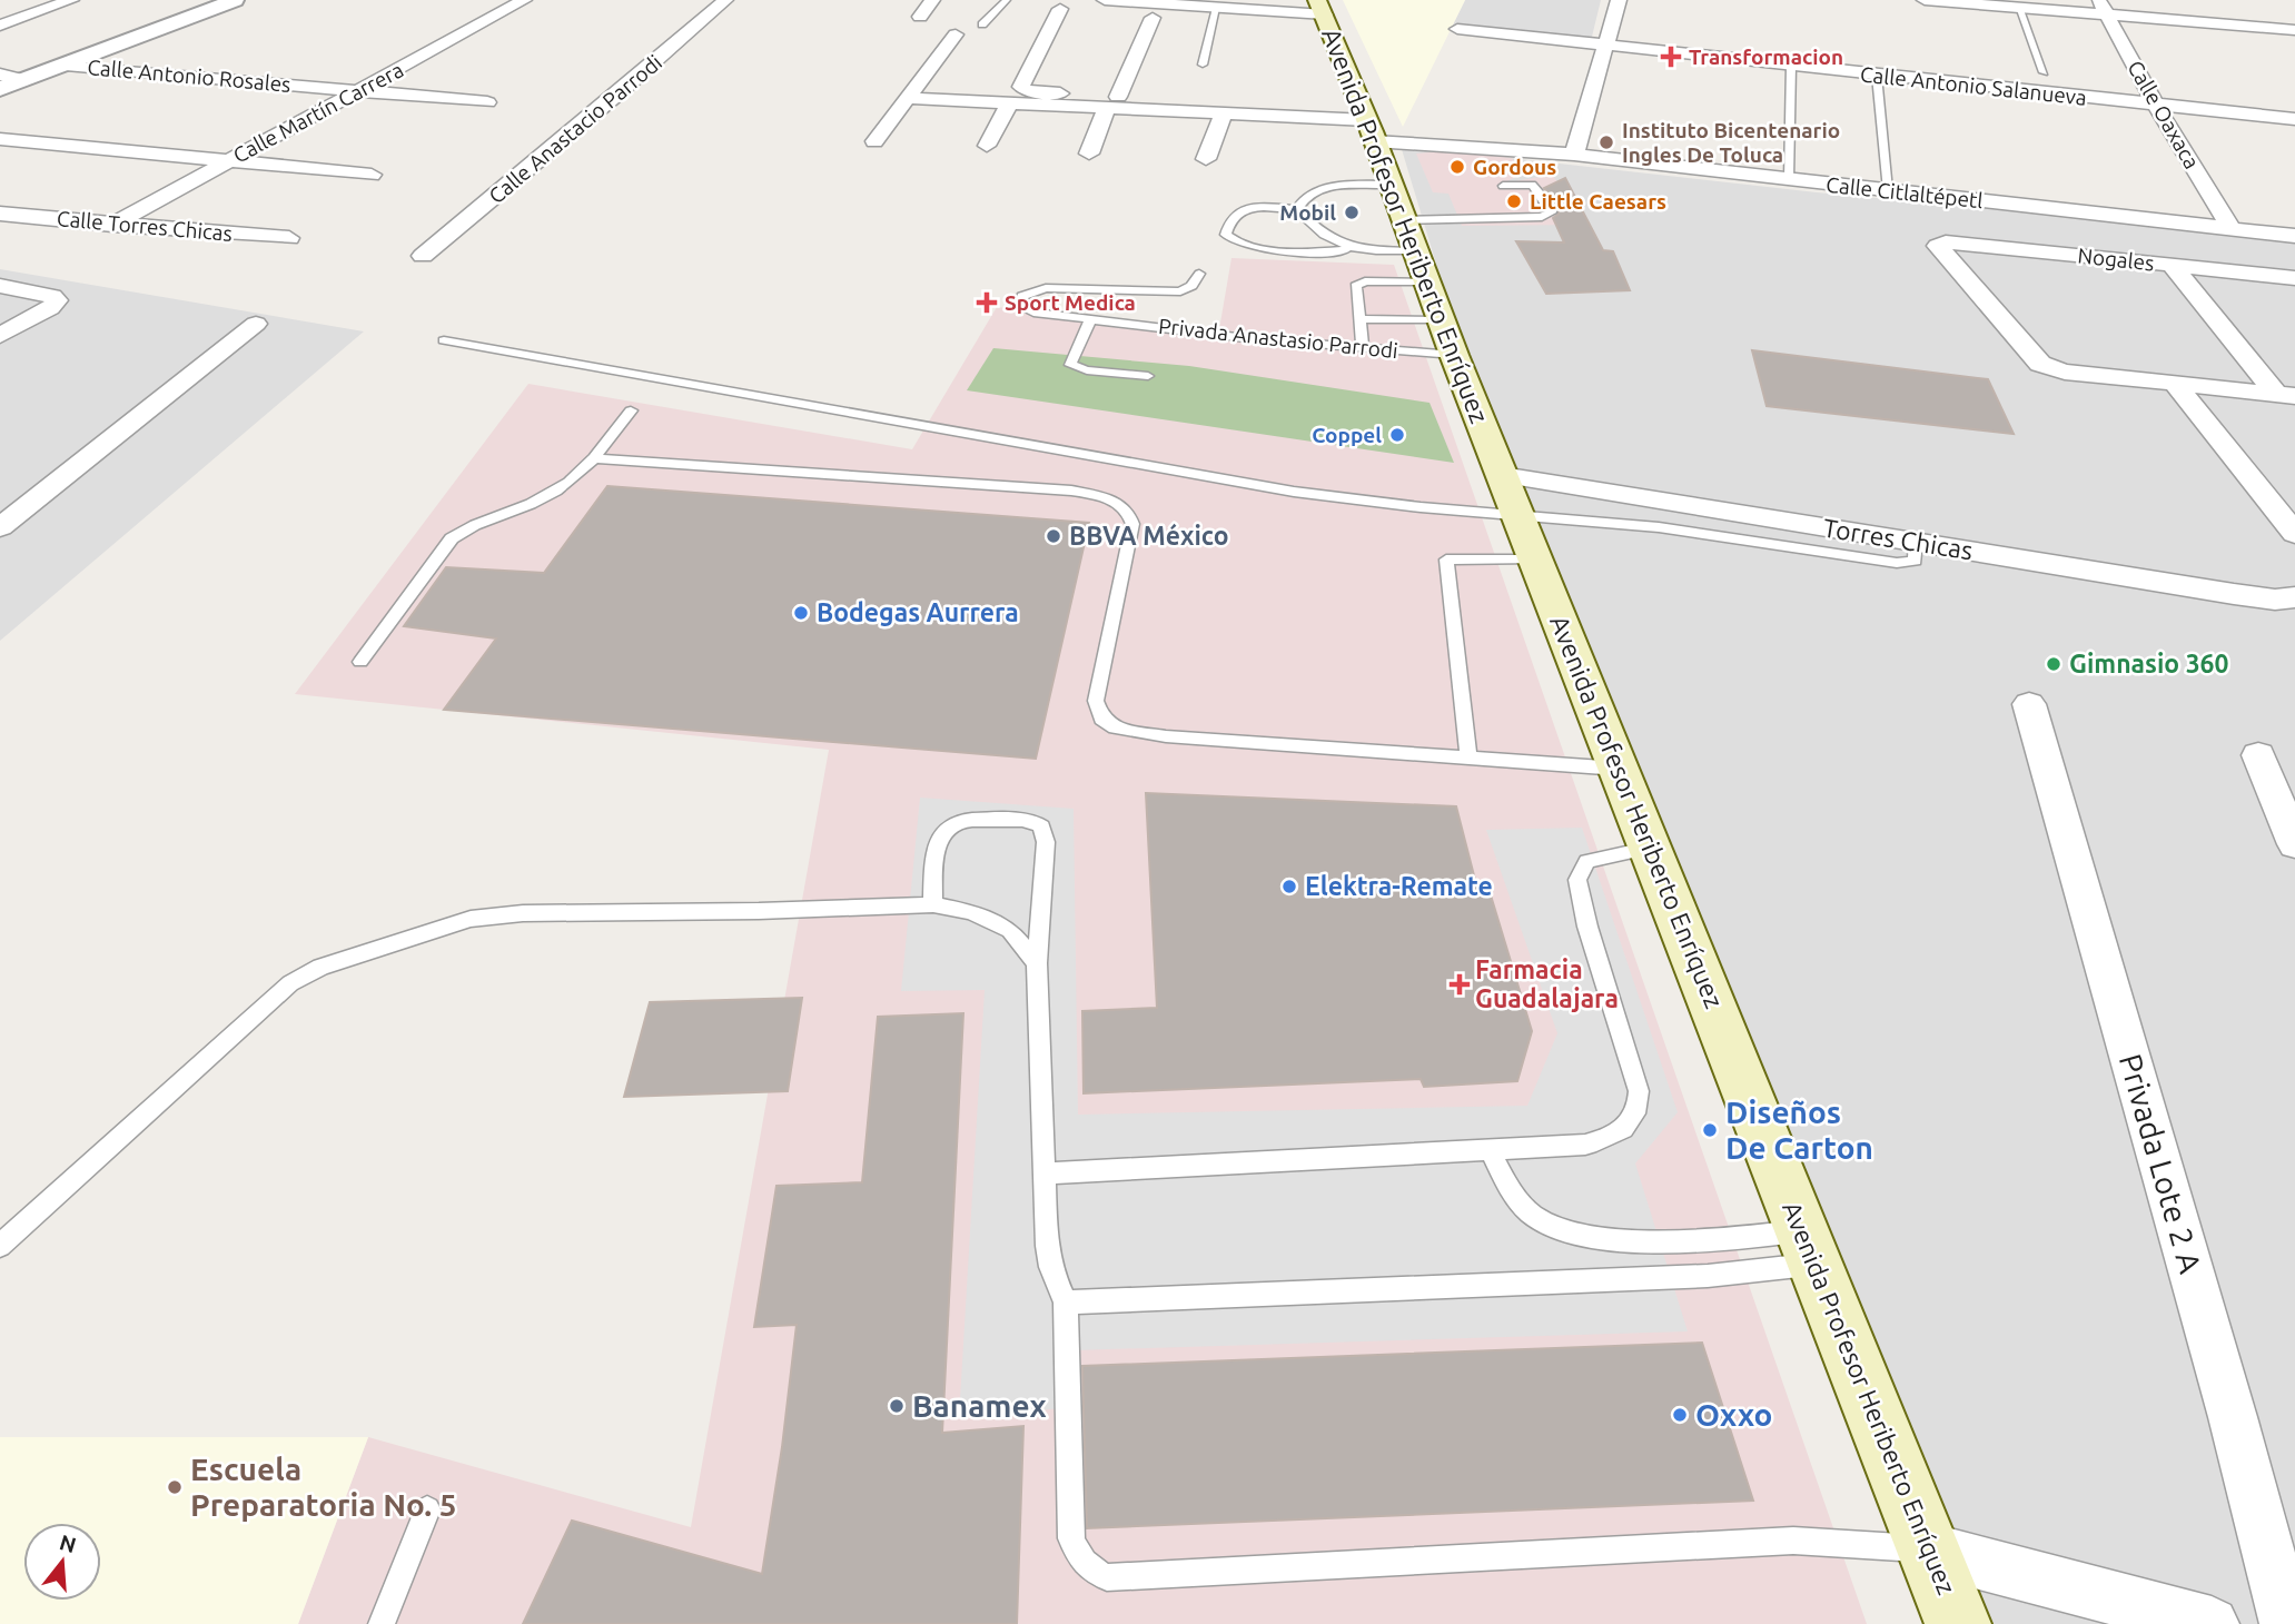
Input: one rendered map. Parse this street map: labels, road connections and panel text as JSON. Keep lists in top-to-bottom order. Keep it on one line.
{"streets":{"main road":["Avenida Profesor Heriberto Enríquez"],"street":["Calle Antonio Rosales","Calle Antonio Salanueva","Calle Martín Carrera","Calle Oaxaca","Calle Anastacio Parrodi","Calle Citlaltépetl","Calle Torres Chicas","Nogales","Torres Chicas","Privada Lote 2 A"],"lane":["Privada Anastasio Parrodi"]},"crossings":[["Calle Antonio Rosales","Calle Martín Carrera"],["Calle Antonio Salanueva","Calle Oaxaca"],["Calle Martín Carrera","Calle Torres Chicas"],["Calle Oaxaca","Calle Citlaltépetl"],["Calle Citlaltépetl","Avenida Profesor Heriberto Enríquez"],["Avenida Profesor Heriberto Enríquez","Privada Anastasio Parrodi"],["Avenida Profesor Heriberto Enríquez","Torres Chicas"]],"places":{"health":["Transformacion","Sport Medica","Farmacia Guadalajara"],"other":["Instituto Bicentenario Ingles De Toluca","Gordous","Little Caesars","Mobil","Coppel","BBVA México","Bodegas Aurrera","Gimnasio 360","Elektra-Remate","Diseños De Carton","Banamex","Oxxo","Escuela Preparatoria No. 5"]},"north":"top"}
